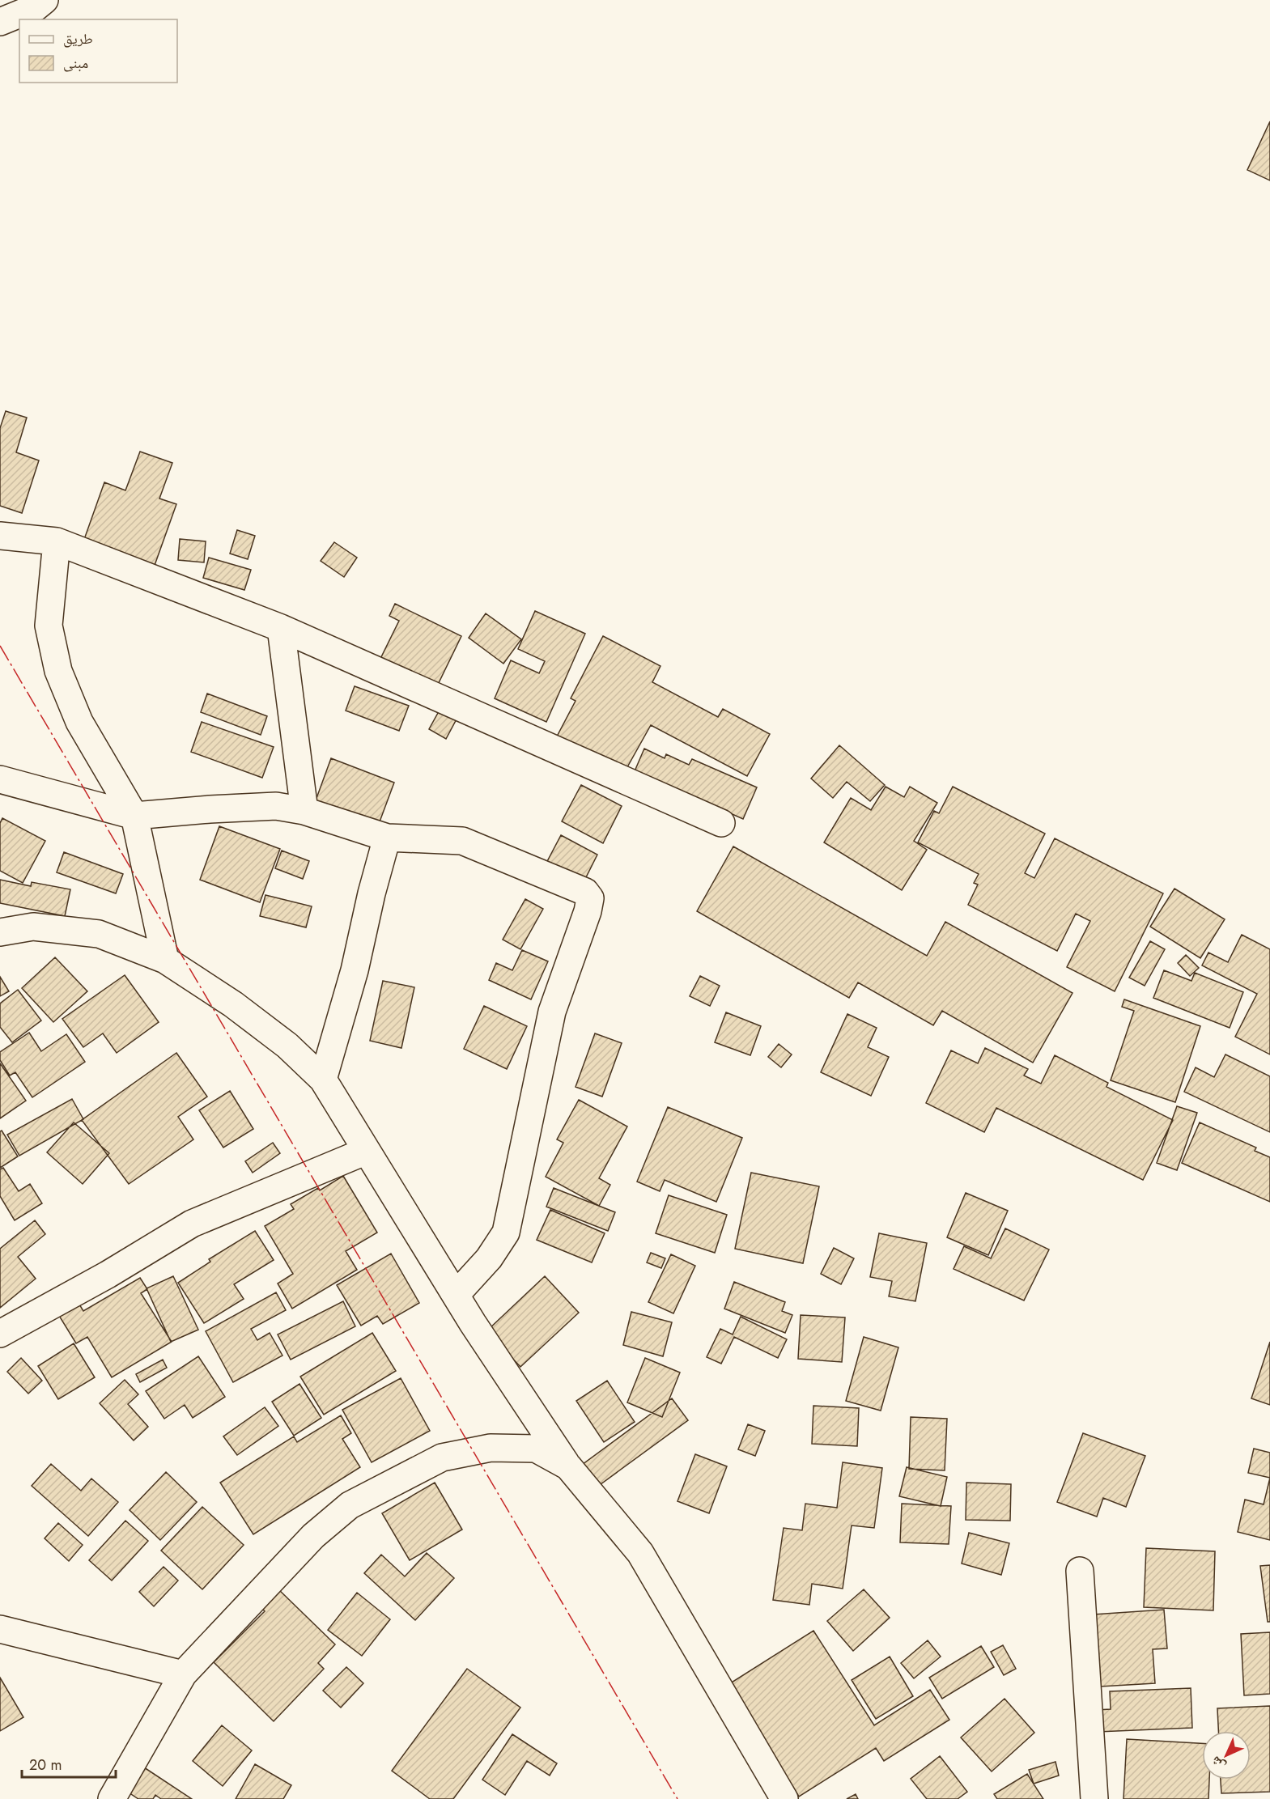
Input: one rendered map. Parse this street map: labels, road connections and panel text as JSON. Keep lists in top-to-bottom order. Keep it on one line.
{"legend":["طريق","مبنى"],"scale_bar":"20 m","north":"bottom left"}
